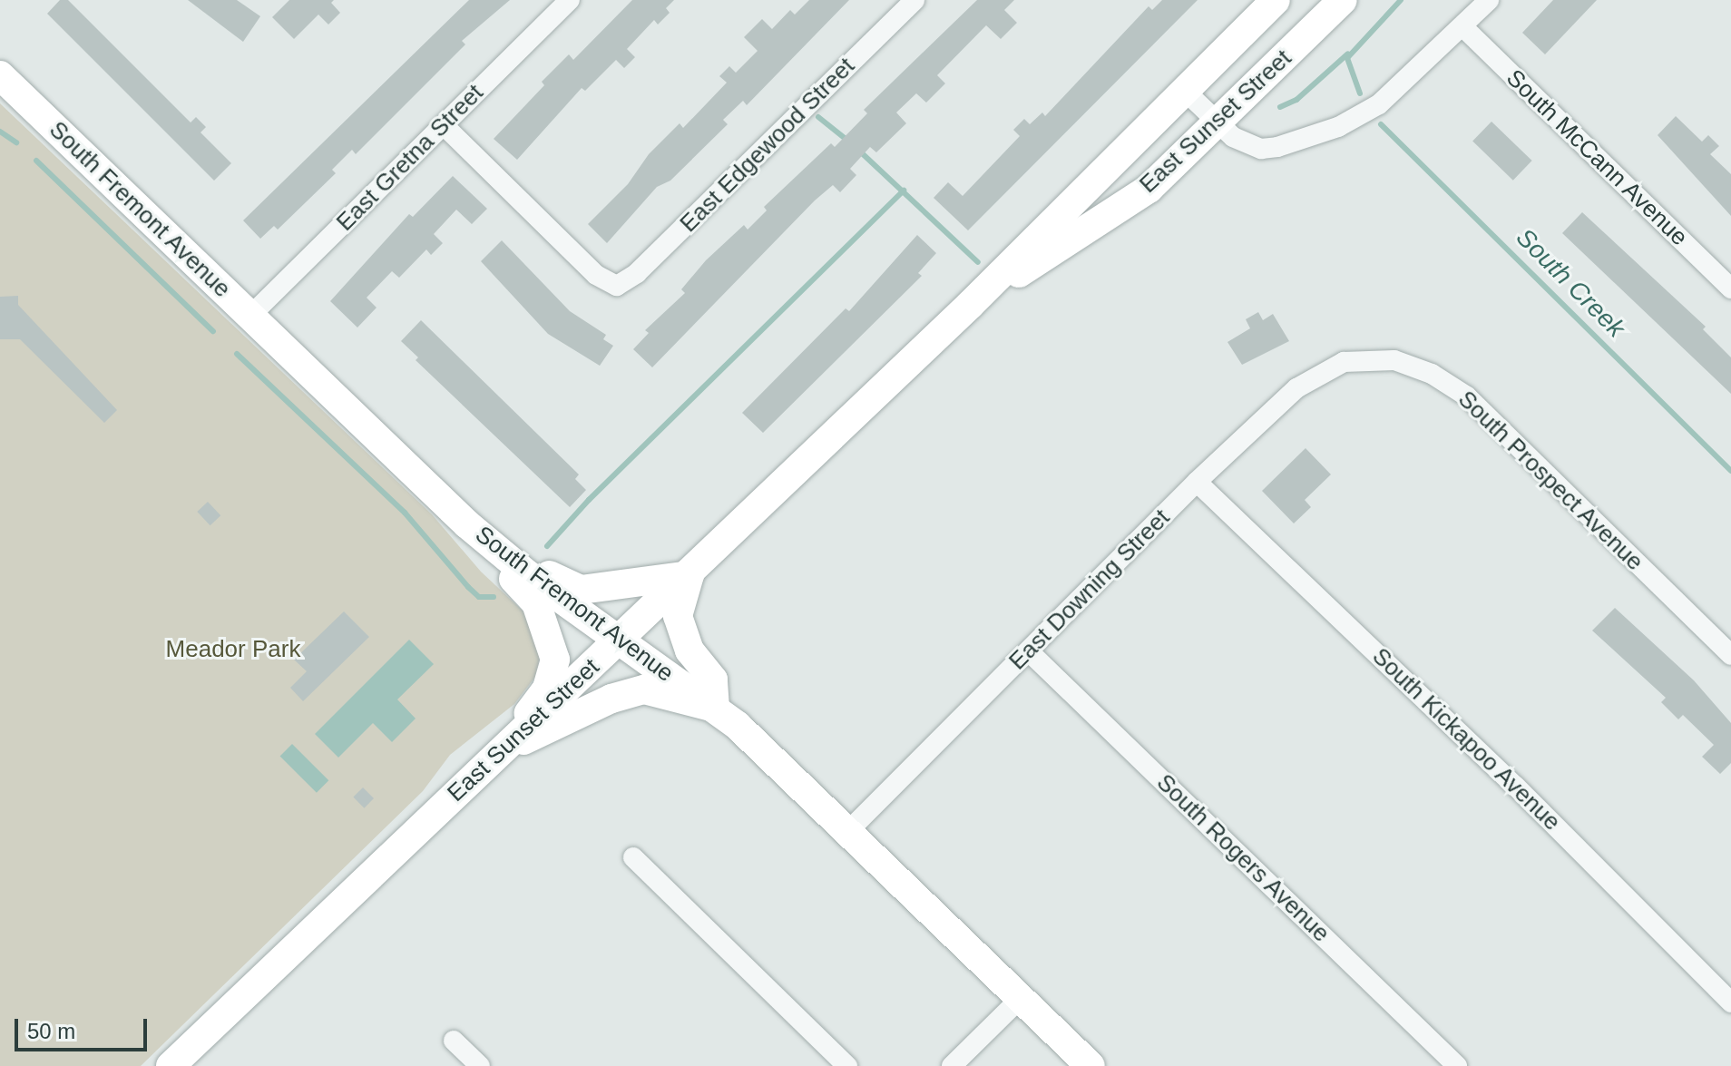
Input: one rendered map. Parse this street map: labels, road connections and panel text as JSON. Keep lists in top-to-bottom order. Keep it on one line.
{"streets":{"main road":["East Sunset Street","South Fremont Avenue"],"street":["East Edgewood Street","East Gretna Street","South McCann Avenue","South Prospect Avenue","East Downing Street","South Kickapoo Avenue","South Rogers Avenue"]},"crossings":[["East Sunset Street","South Fremont Avenue"],["East Edgewood Street","East Gretna Street"],["East Gretna Street","South Fremont Avenue"],["South Fremont Avenue","East Downing Street"],["South Prospect Avenue","East Downing Street"],["East Downing Street","South Kickapoo Avenue"],["East Downing Street","South Rogers Avenue"]],"water":["South Creek"],"parks":["Meador Park"],"scale_bar":"50 m"}
